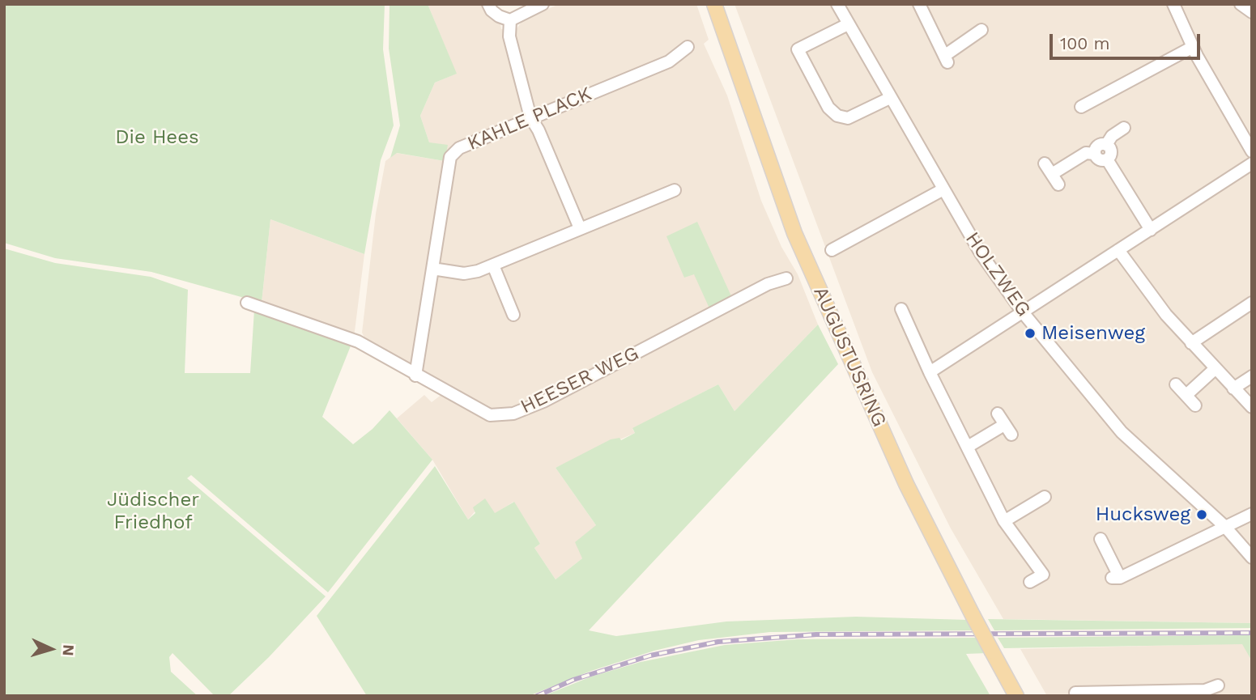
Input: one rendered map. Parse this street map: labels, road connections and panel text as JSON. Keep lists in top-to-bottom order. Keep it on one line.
{"streets":{"main road":["AUGUSTUSRING"],"street":["KAHLE PLACK","HOLZWEG","HEESER WEG"]},"crossings":[["KAHLE PLACK","HEESER WEG"]],"parks":["Die Hees","Jüdischer Friedhof"],"places":["Meisenweg","Hucksweg"],"scale_bar":"100 m","north":"right"}
